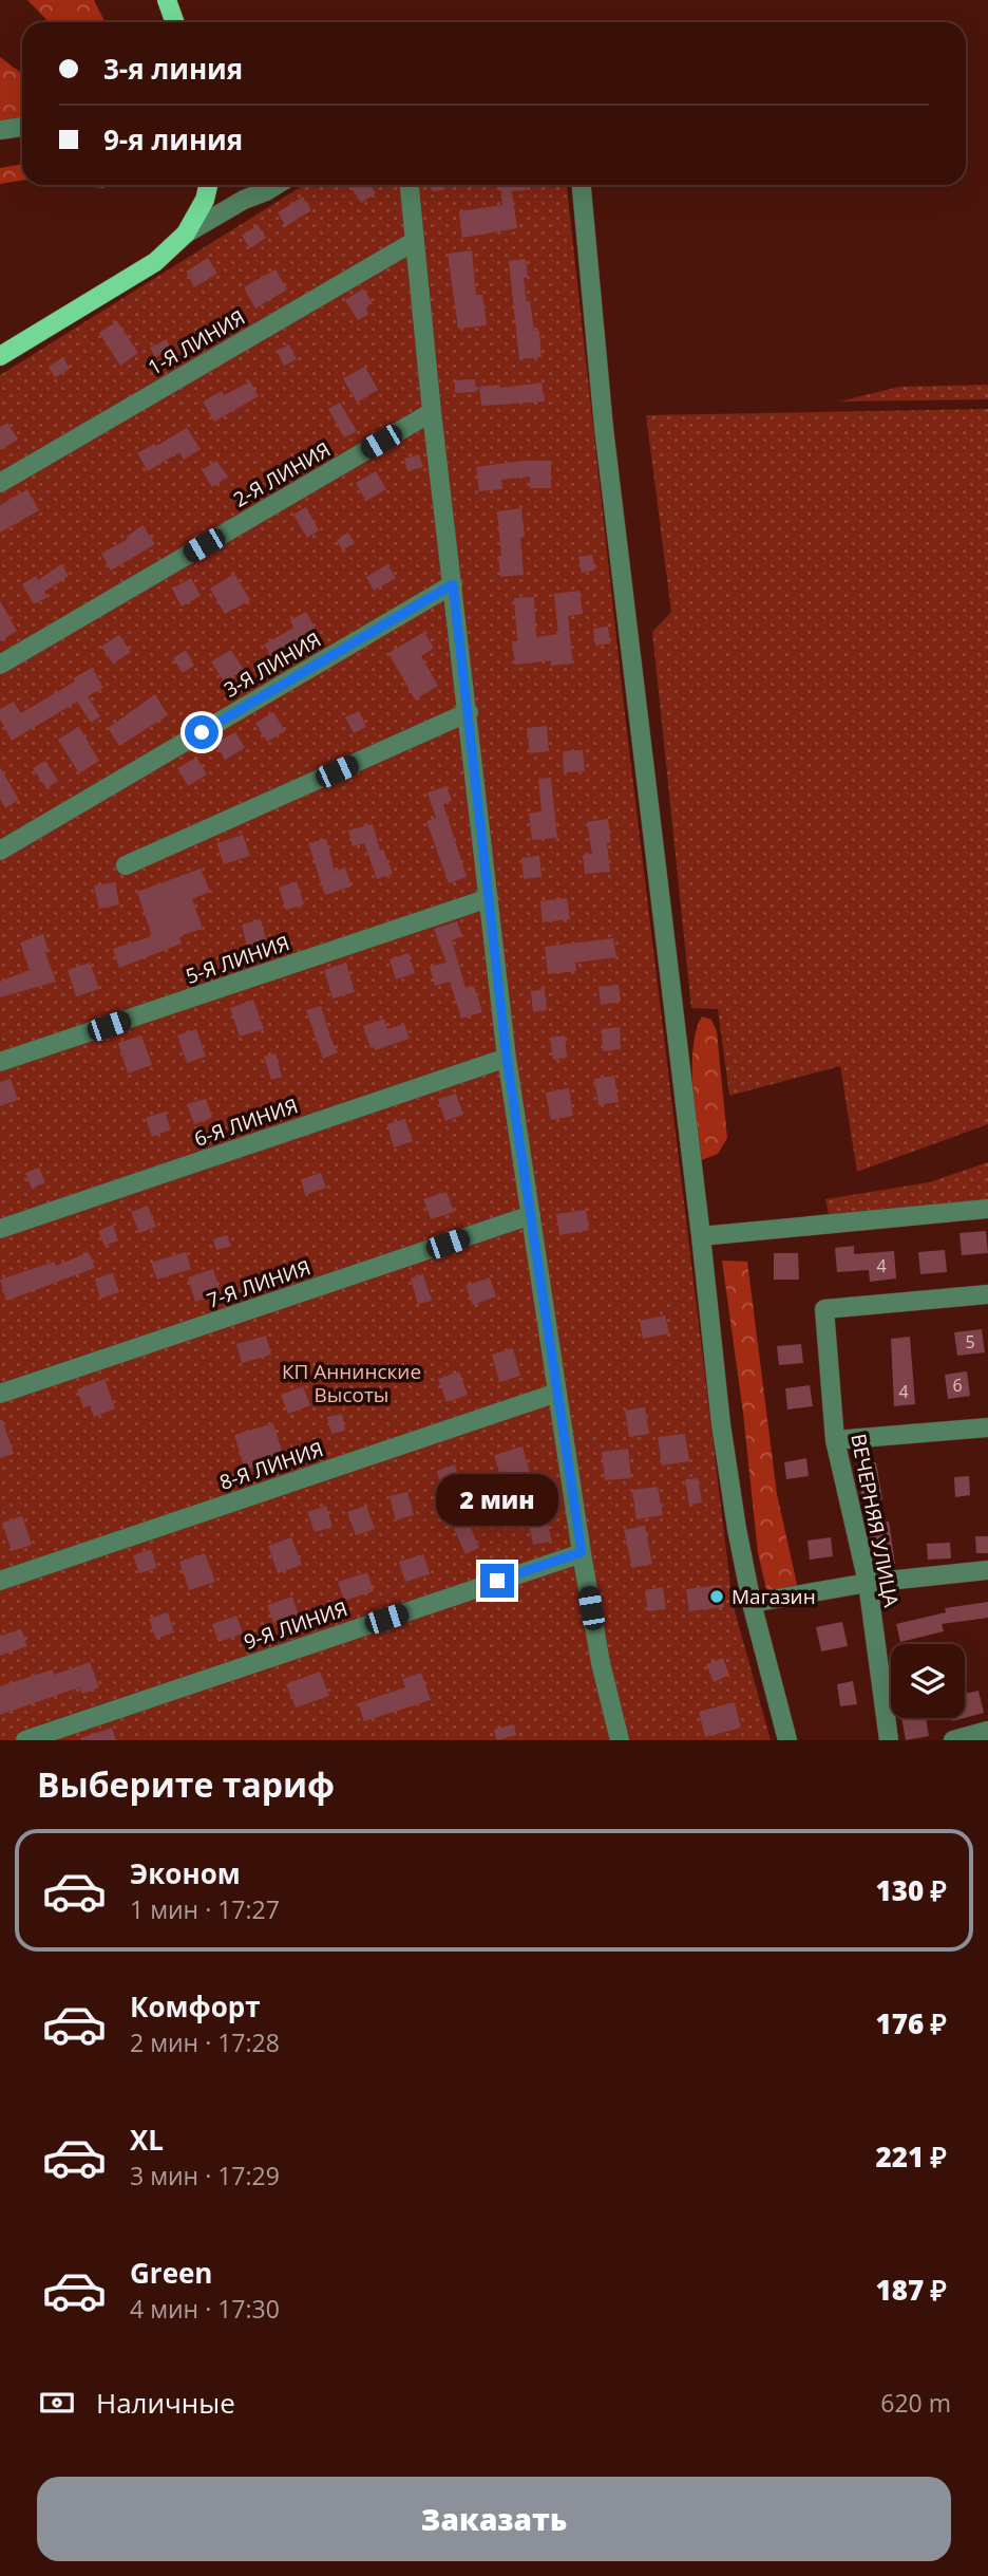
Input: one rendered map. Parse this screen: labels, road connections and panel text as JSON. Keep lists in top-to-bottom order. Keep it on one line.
{"streets":{"street":["1-Я ЛИНИЯ","2-Я ЛИНИЯ","3-Я ЛИНИЯ","5-Я ЛИНИЯ","6-Я ЛИНИЯ","7-Я ЛИНИЯ","8-Я ЛИНИЯ","ВЕЧЕРНЯЯ УЛИЦА","9-Я ЛИНИЯ"]},"parks":["КП Аннинские Высоты"],"places":["Магазин"],"house_numbers":["4","5","6","4"],"page":{"banner":["3-я линия","9-я линия"],"bubble":"2 мин","heading":"Выберите тариф","list":[{"name":"Эконом","note":"1 мин · 17:27","value":"130 ₽"},{"name":"Комфорт","note":"2 мин · 17:28","value":"176 ₽"},{"name":"XL","note":"3 мин · 17:29","value":"221 ₽"},{"name":"Green","note":"4 мин · 17:30","value":"187 ₽"}],"pay":["Наличные","620 m"],"buttons":"Заказать"}}
